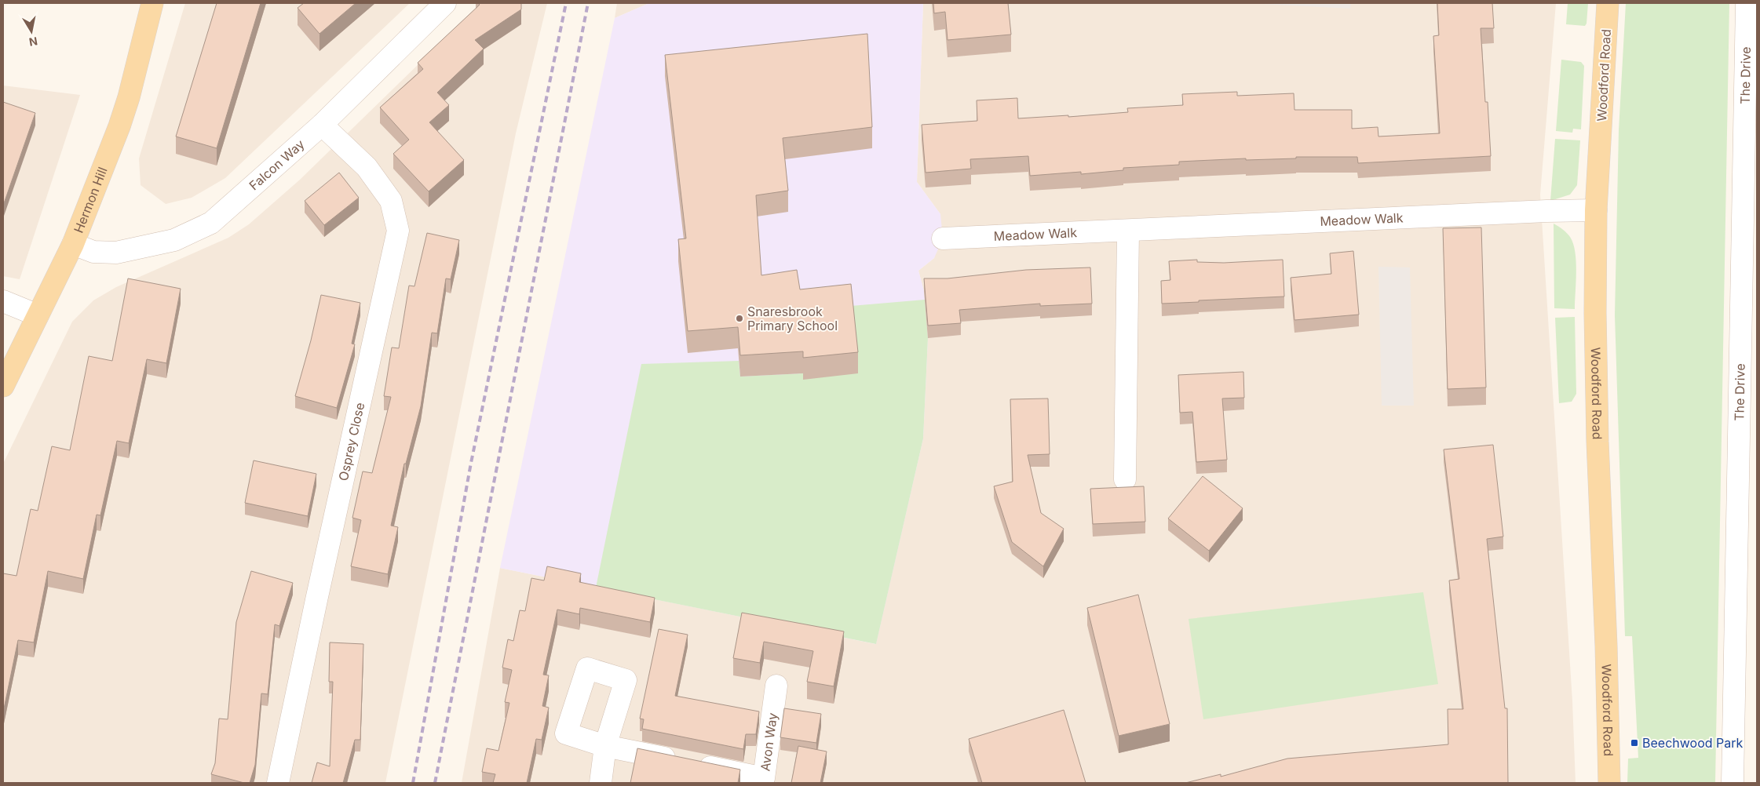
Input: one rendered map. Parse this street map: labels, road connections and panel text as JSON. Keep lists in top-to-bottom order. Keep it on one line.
{"streets":{"main road":["Woodford Road","Hermon Hill"],"street":["The Drive","Falcon Way","Meadow Walk","Osprey Close","Avon Way"]},"crossings":[["Woodford Road","Meadow Walk"],["Falcon Way","Hermon Hill"],["Falcon Way","Osprey Close"]],"places":{"other":["Snaresbrook Primary School"],"transit":["Beechwood Park"]},"north":"bottom"}
